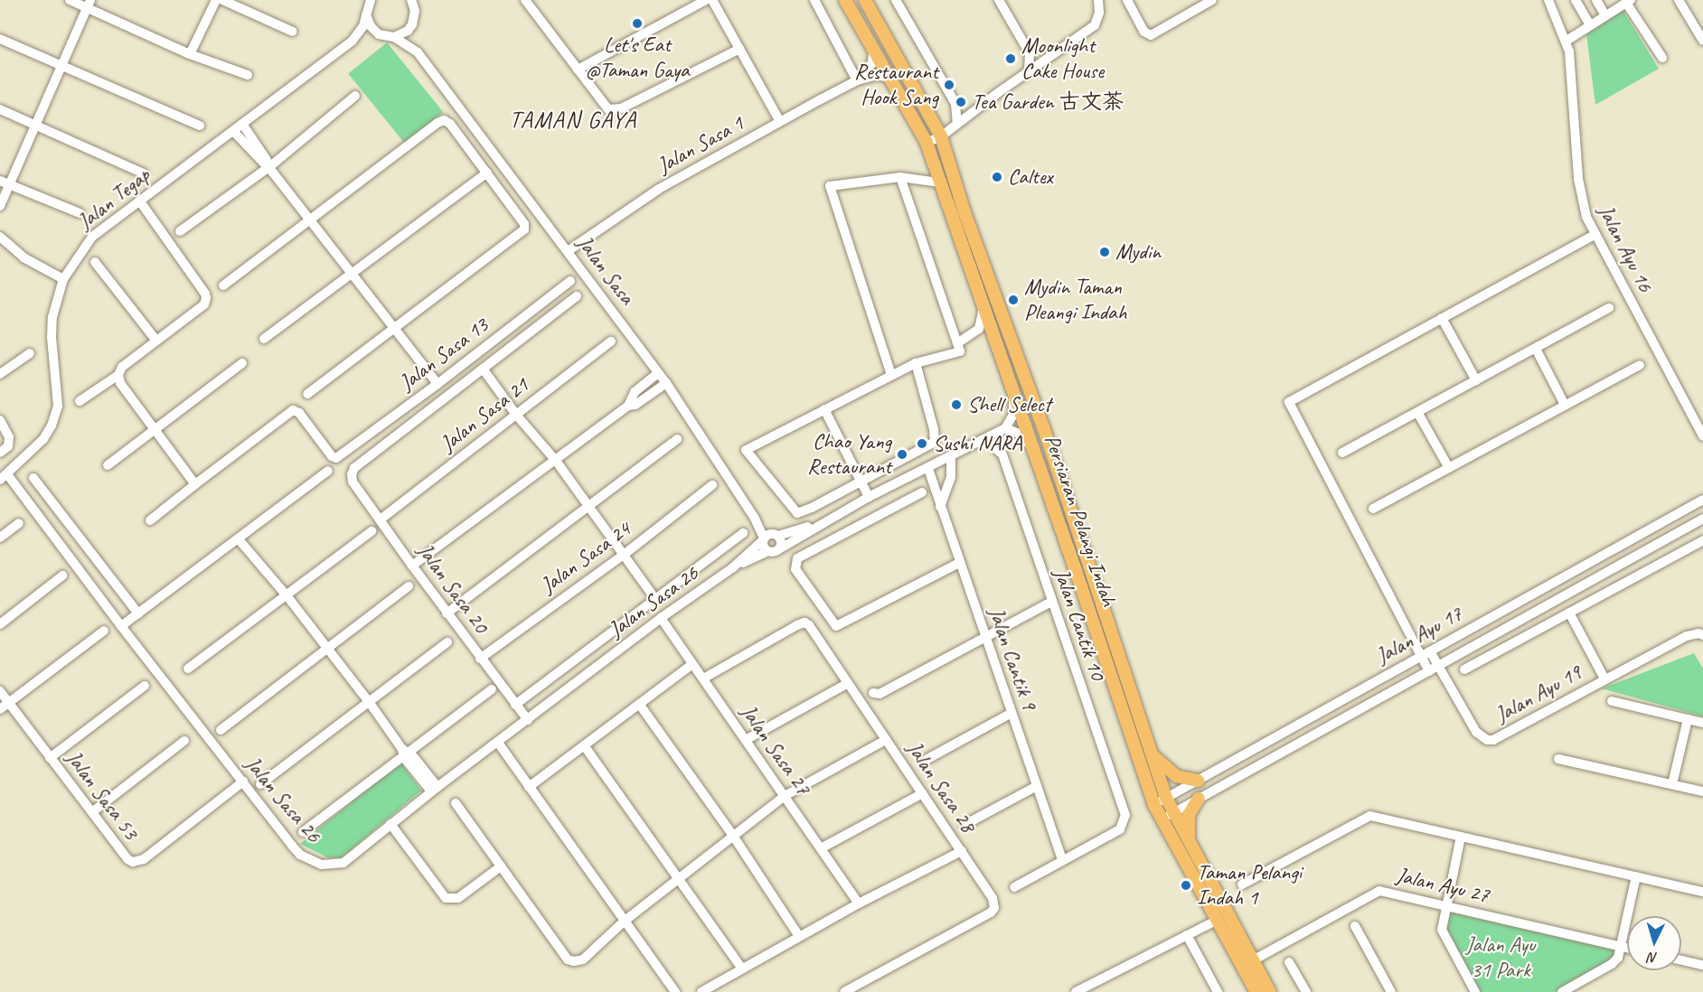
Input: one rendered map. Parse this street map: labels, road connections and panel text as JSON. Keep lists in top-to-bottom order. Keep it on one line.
{"streets":{"main road":["Persiaran Pelangi Indah"],"street":["Jalan Sasa 1","Jalan Tegap","Jalan Ayu 16","Jalan Sasa","Jalan Sasa 13","Jalan Sasa 21","Jalan Sasa 24","Jalan Sasa 20","Jalan Sasa 26","Jalan Cantik 10","Jalan Ayu 17","Jalan Cantik 9","Jalan Ayu 19","Jalan Sasa 27","Jalan Sasa 28","Jalan Sasa 53","Jalan Ayu 27"]},"crossings":[["Jalan Sasa 1","Jalan Sasa"],["Jalan Sasa 1","Persiaran Pelangi Indah"],["Jalan Tegap","Jalan Sasa 26"],["Jalan Sasa","Jalan Sasa 26"],["Jalan Sasa 21","Jalan Sasa 20"],["Persiaran Pelangi Indah","Jalan Ayu 17"],["Persiaran Pelangi Indah","Jalan Ayu 27"],["Jalan Sasa 24","Jalan Sasa 20"],["Jalan Sasa 20","Jalan Sasa 26"],["Jalan Sasa 26","Jalan Sasa 27"],["Jalan Sasa 26","Jalan Sasa 53"],["Jalan Cantik 10","Jalan Cantik 9"],["Jalan Ayu 17","Jalan Ayu 19"],["Jalan Sasa 27","Jalan Sasa 28"]],"districts":["TAMAN GAYA"],"parks":["Jalan Ayu 31 Park"],"places":["Let's Eat @Taman Gaya","Moonlight Cake House","Restaurant Hook Sang","Tea Garden 古文茶","Caltex","Mydin","Mydin Taman Pleangi Indah","Shell Select","Sushi NARA","Chao Yang Restaurant","Taman Pelangi Indah 1"],"north":"bottom"}
